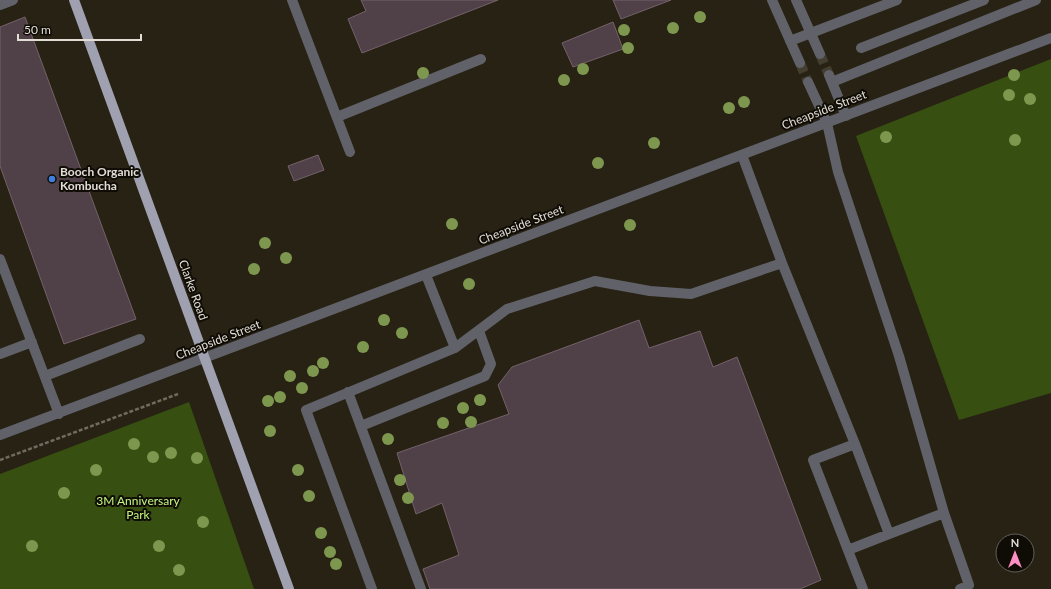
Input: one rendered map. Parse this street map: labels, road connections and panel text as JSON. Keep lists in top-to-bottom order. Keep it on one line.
{"streets":{"main road":["Clarke Road"],"street":["Cheapside Street"]},"crossings":[["Cheapside Street","Clarke Road"]],"parks":["3M Anniversary Park"],"places":["Booch Organic Kombucha"],"scale_bar":"50 m","north":"top"}
